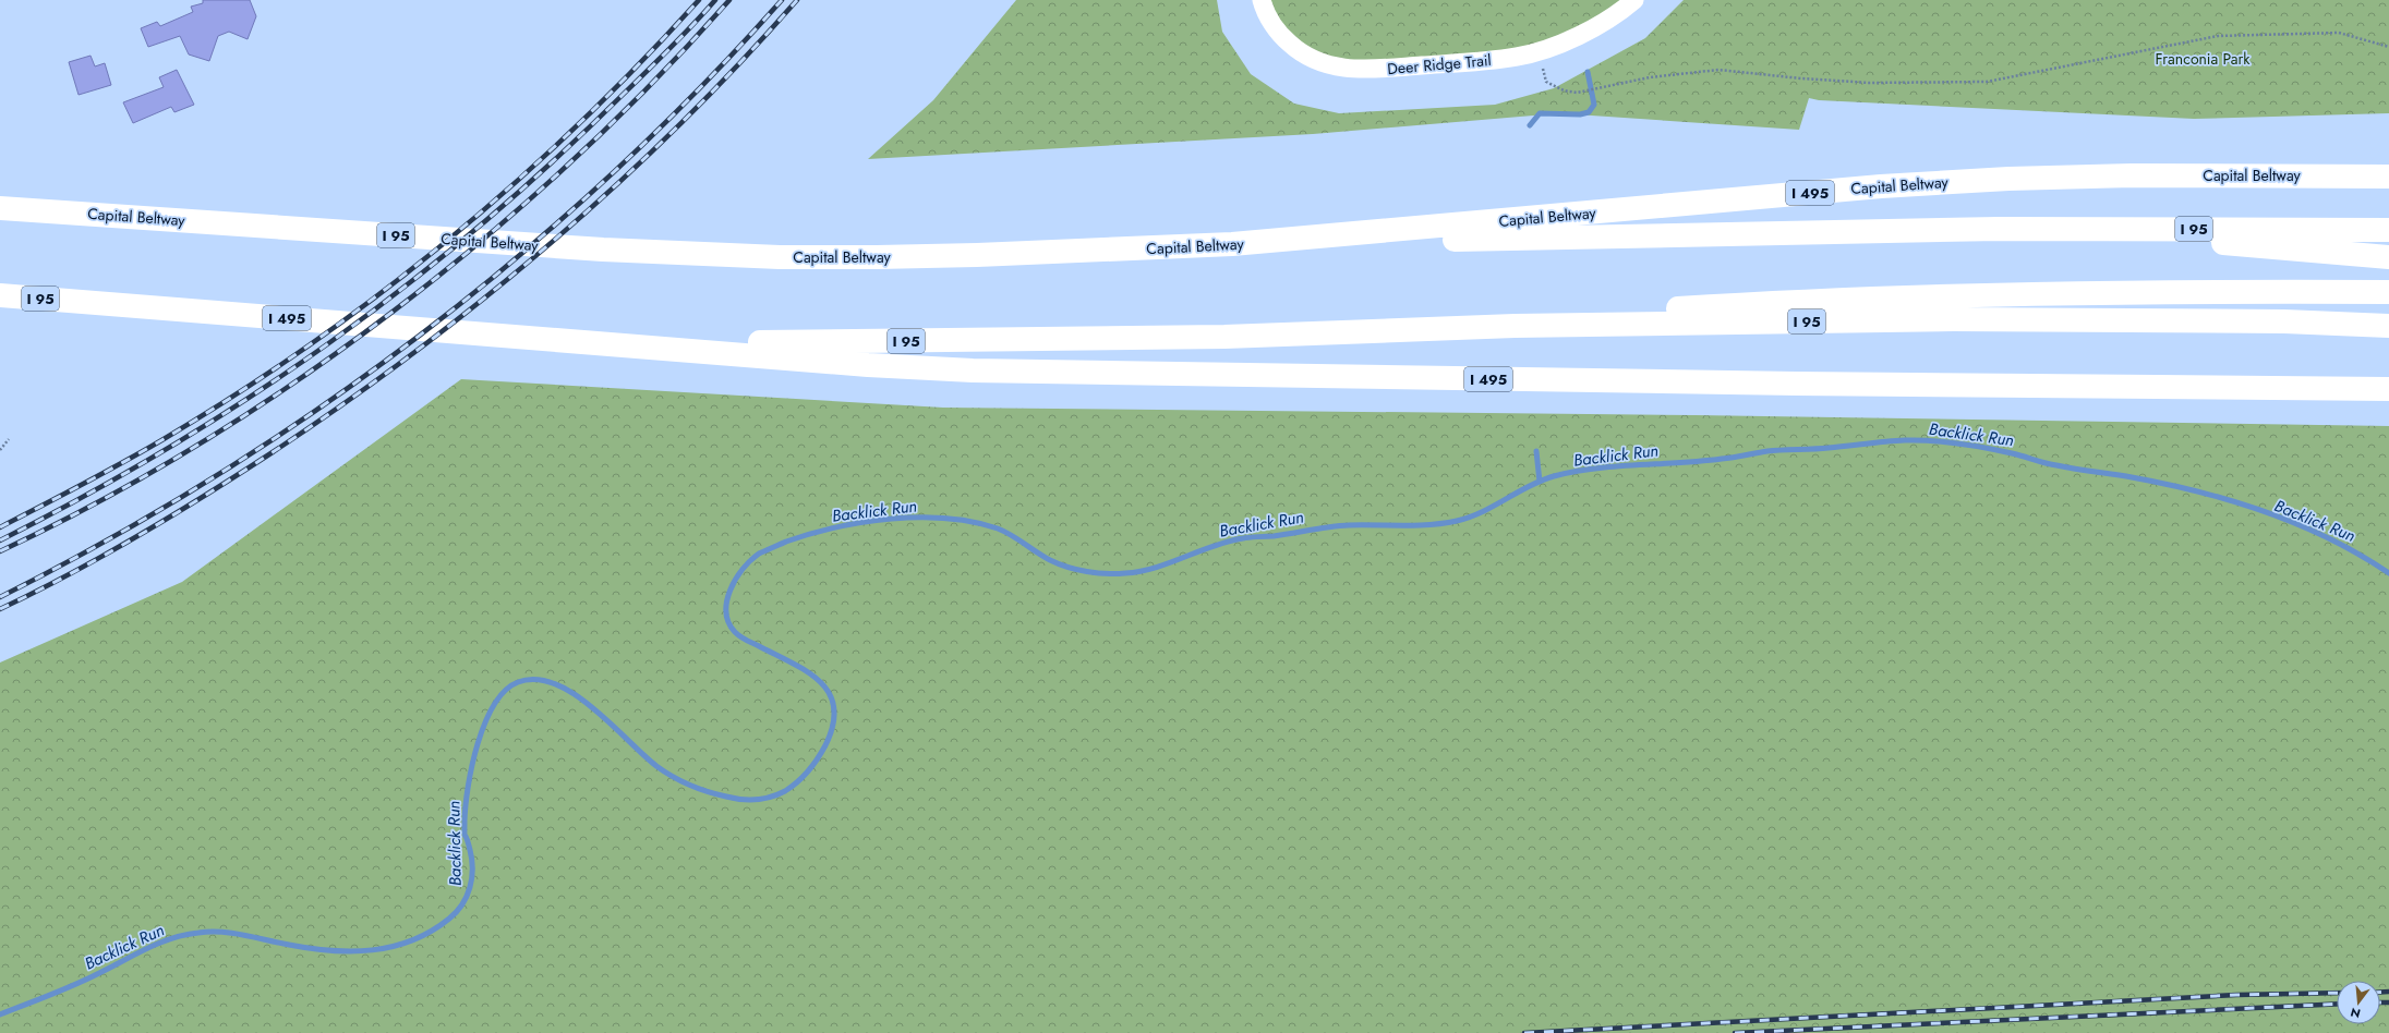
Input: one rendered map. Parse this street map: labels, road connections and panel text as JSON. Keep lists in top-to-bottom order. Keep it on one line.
{"streets":{"highway":["Capital Beltway","I 495","I 95"],"street":["Deer Ridge Trail"]},"crossings":[["Capital Beltway","I 95"],["I 495","I 95"]],"water":["Backlick Run"],"parks":["Franconia Park"],"north":"bottom"}
